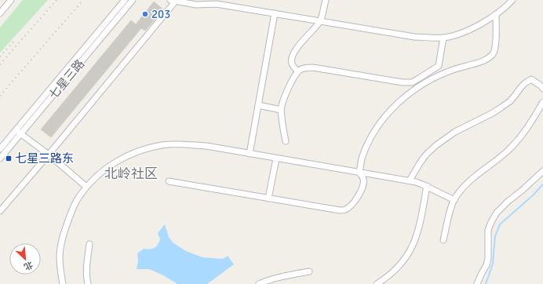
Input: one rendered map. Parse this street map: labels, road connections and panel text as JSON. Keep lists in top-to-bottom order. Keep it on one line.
{"streets":{"street":["七星三路"]},"districts":["北岭社区"],"places":{"other":["203"],"transit":["七星三路东"]},"north":"bottom right"}
